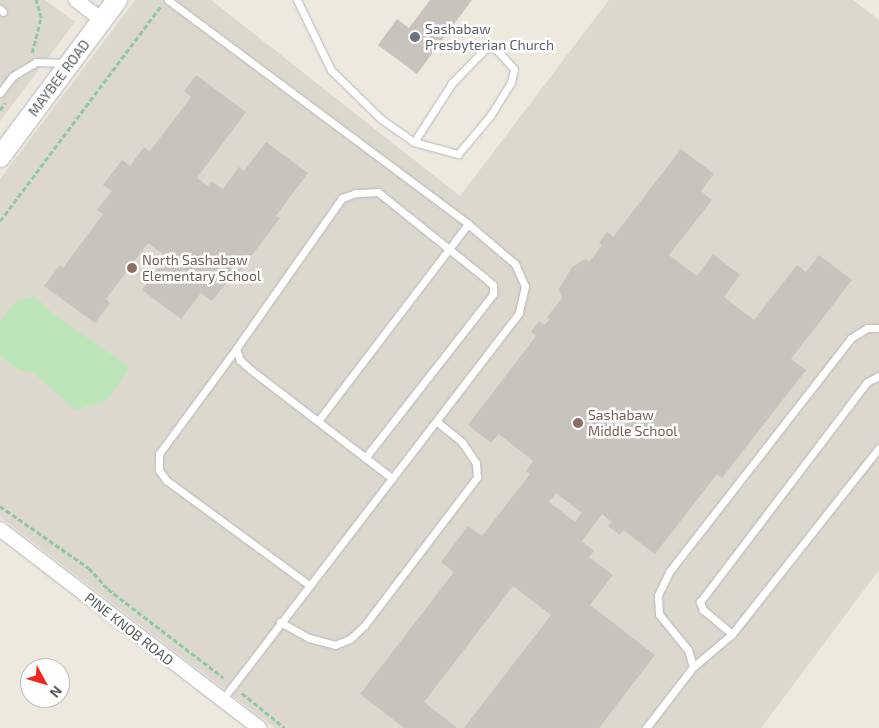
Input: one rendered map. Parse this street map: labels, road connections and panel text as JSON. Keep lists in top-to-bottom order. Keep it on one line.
{"streets":{"main road":["MAYBEE ROAD"],"street":["PINE KNOB ROAD"]},"places":["Sashabaw Presbyterian Church","North Sashabaw Elementary School","Sashabaw Middle School"],"north":"bottom right"}
